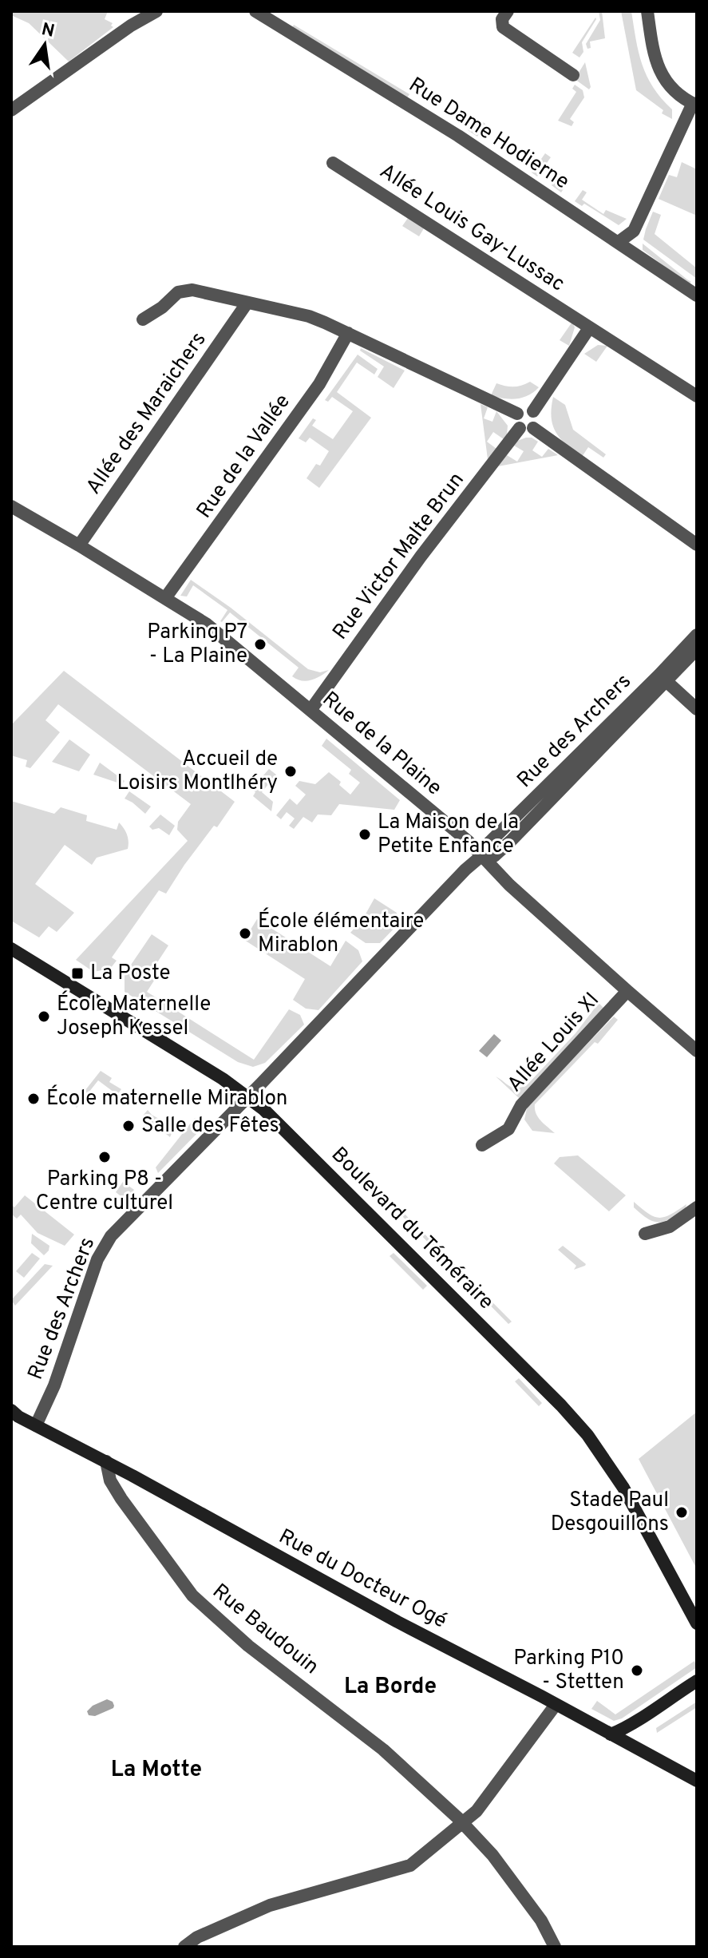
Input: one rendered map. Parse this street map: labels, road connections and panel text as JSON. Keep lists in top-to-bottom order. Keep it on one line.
{"streets":{"main road":["Boulevard du Téméraire","Rue du Docteur Ogé"],"street":["Rue Dame Hodierne","Allée Louis Gay-Lussac","Allée des Maraichers","Rue de la Vallée","Rue Victor Malte Brun","Rue des Archers","Rue de la Plaine","Allée Louis XI","Rue Baudouin"]},"crossings":[["Allée des Maraichers","Rue de la Plaine"],["Rue de la Vallée","Rue de la Plaine"],["Rue Victor Malte Brun","Rue de la Plaine"],["Rue des Archers","Rue de la Plaine"],["Rue des Archers","Boulevard du Téméraire"],["Rue des Archers","Rue du Docteur Ogé"],["Rue de la Plaine","Allée Louis XI"],["Rue du Docteur Ogé","Rue Baudouin"]],"districts":["La Borde","La Motte"],"places":{"other":["Parking P7 - La Plaine","Accueil de Loisirs Montlhéry","La Maison de la Petite Enfance","École élémentaire Mirablon","École Maternelle Joseph Kessel","École maternelle Mirablon","Salle des Fêtes","Parking P8 - Centre culturel","Stade Paul Desgouillons","Parking P10 - Stetten"],"transit":["La Poste"]},"north":"top"}
